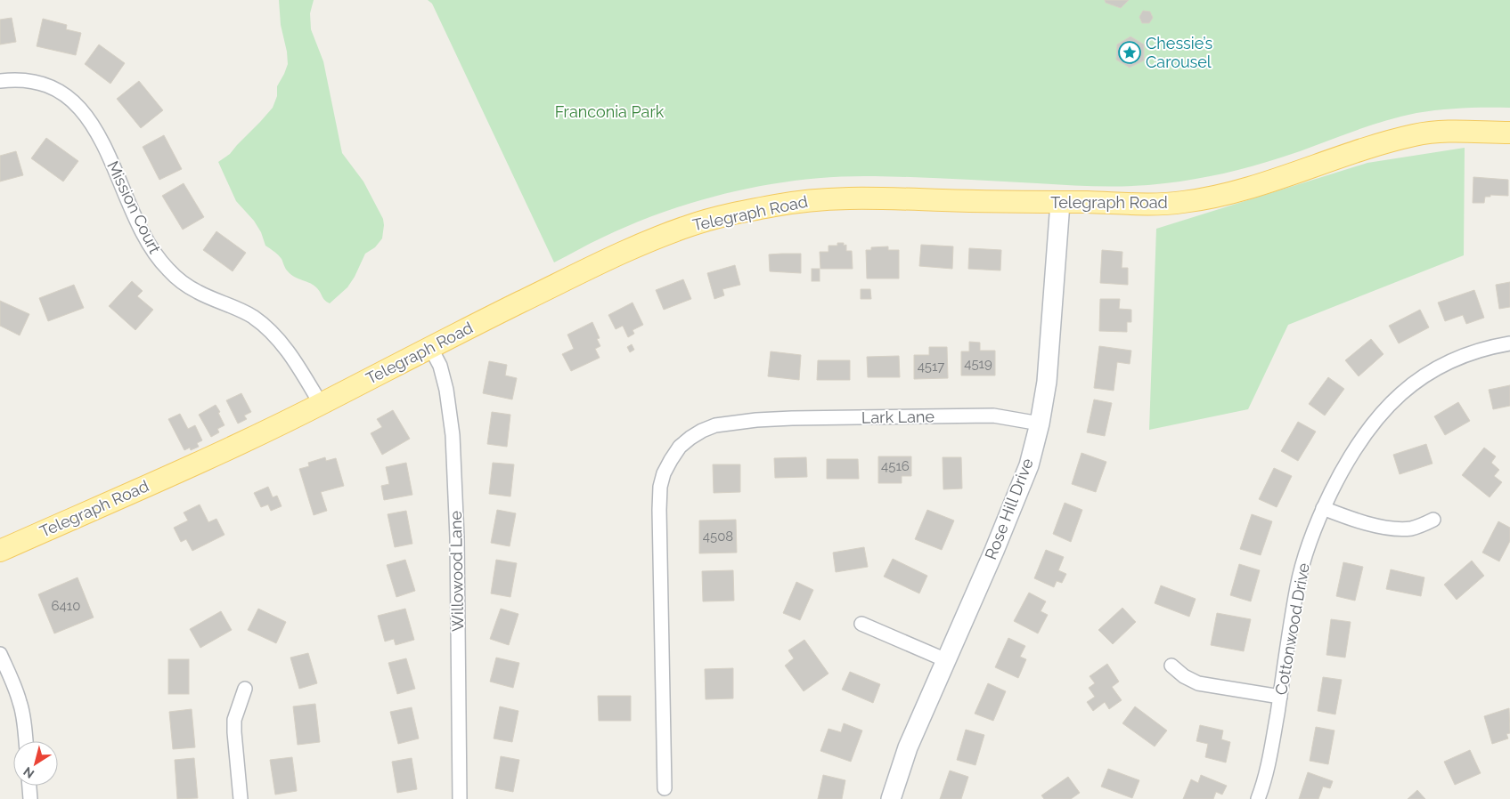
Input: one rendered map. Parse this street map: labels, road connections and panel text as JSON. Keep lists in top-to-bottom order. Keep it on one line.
{"streets":{"main road":["Telegraph Road"],"street":["Mission Court","Lark Lane","Rose Hill Drive","Willowood Lane","Cottonwood Drive"]},"crossings":[["Telegraph Road","Mission Court"],["Telegraph Road","Rose Hill Drive"],["Telegraph Road","Willowood Lane"],["Lark Lane","Rose Hill Drive"]],"parks":["Franconia Park"],"places":{"place":["Chessie’s Carousel"]},"house_numbers":["4519","4517","4516","4508","6410"],"north":"bottom left"}
